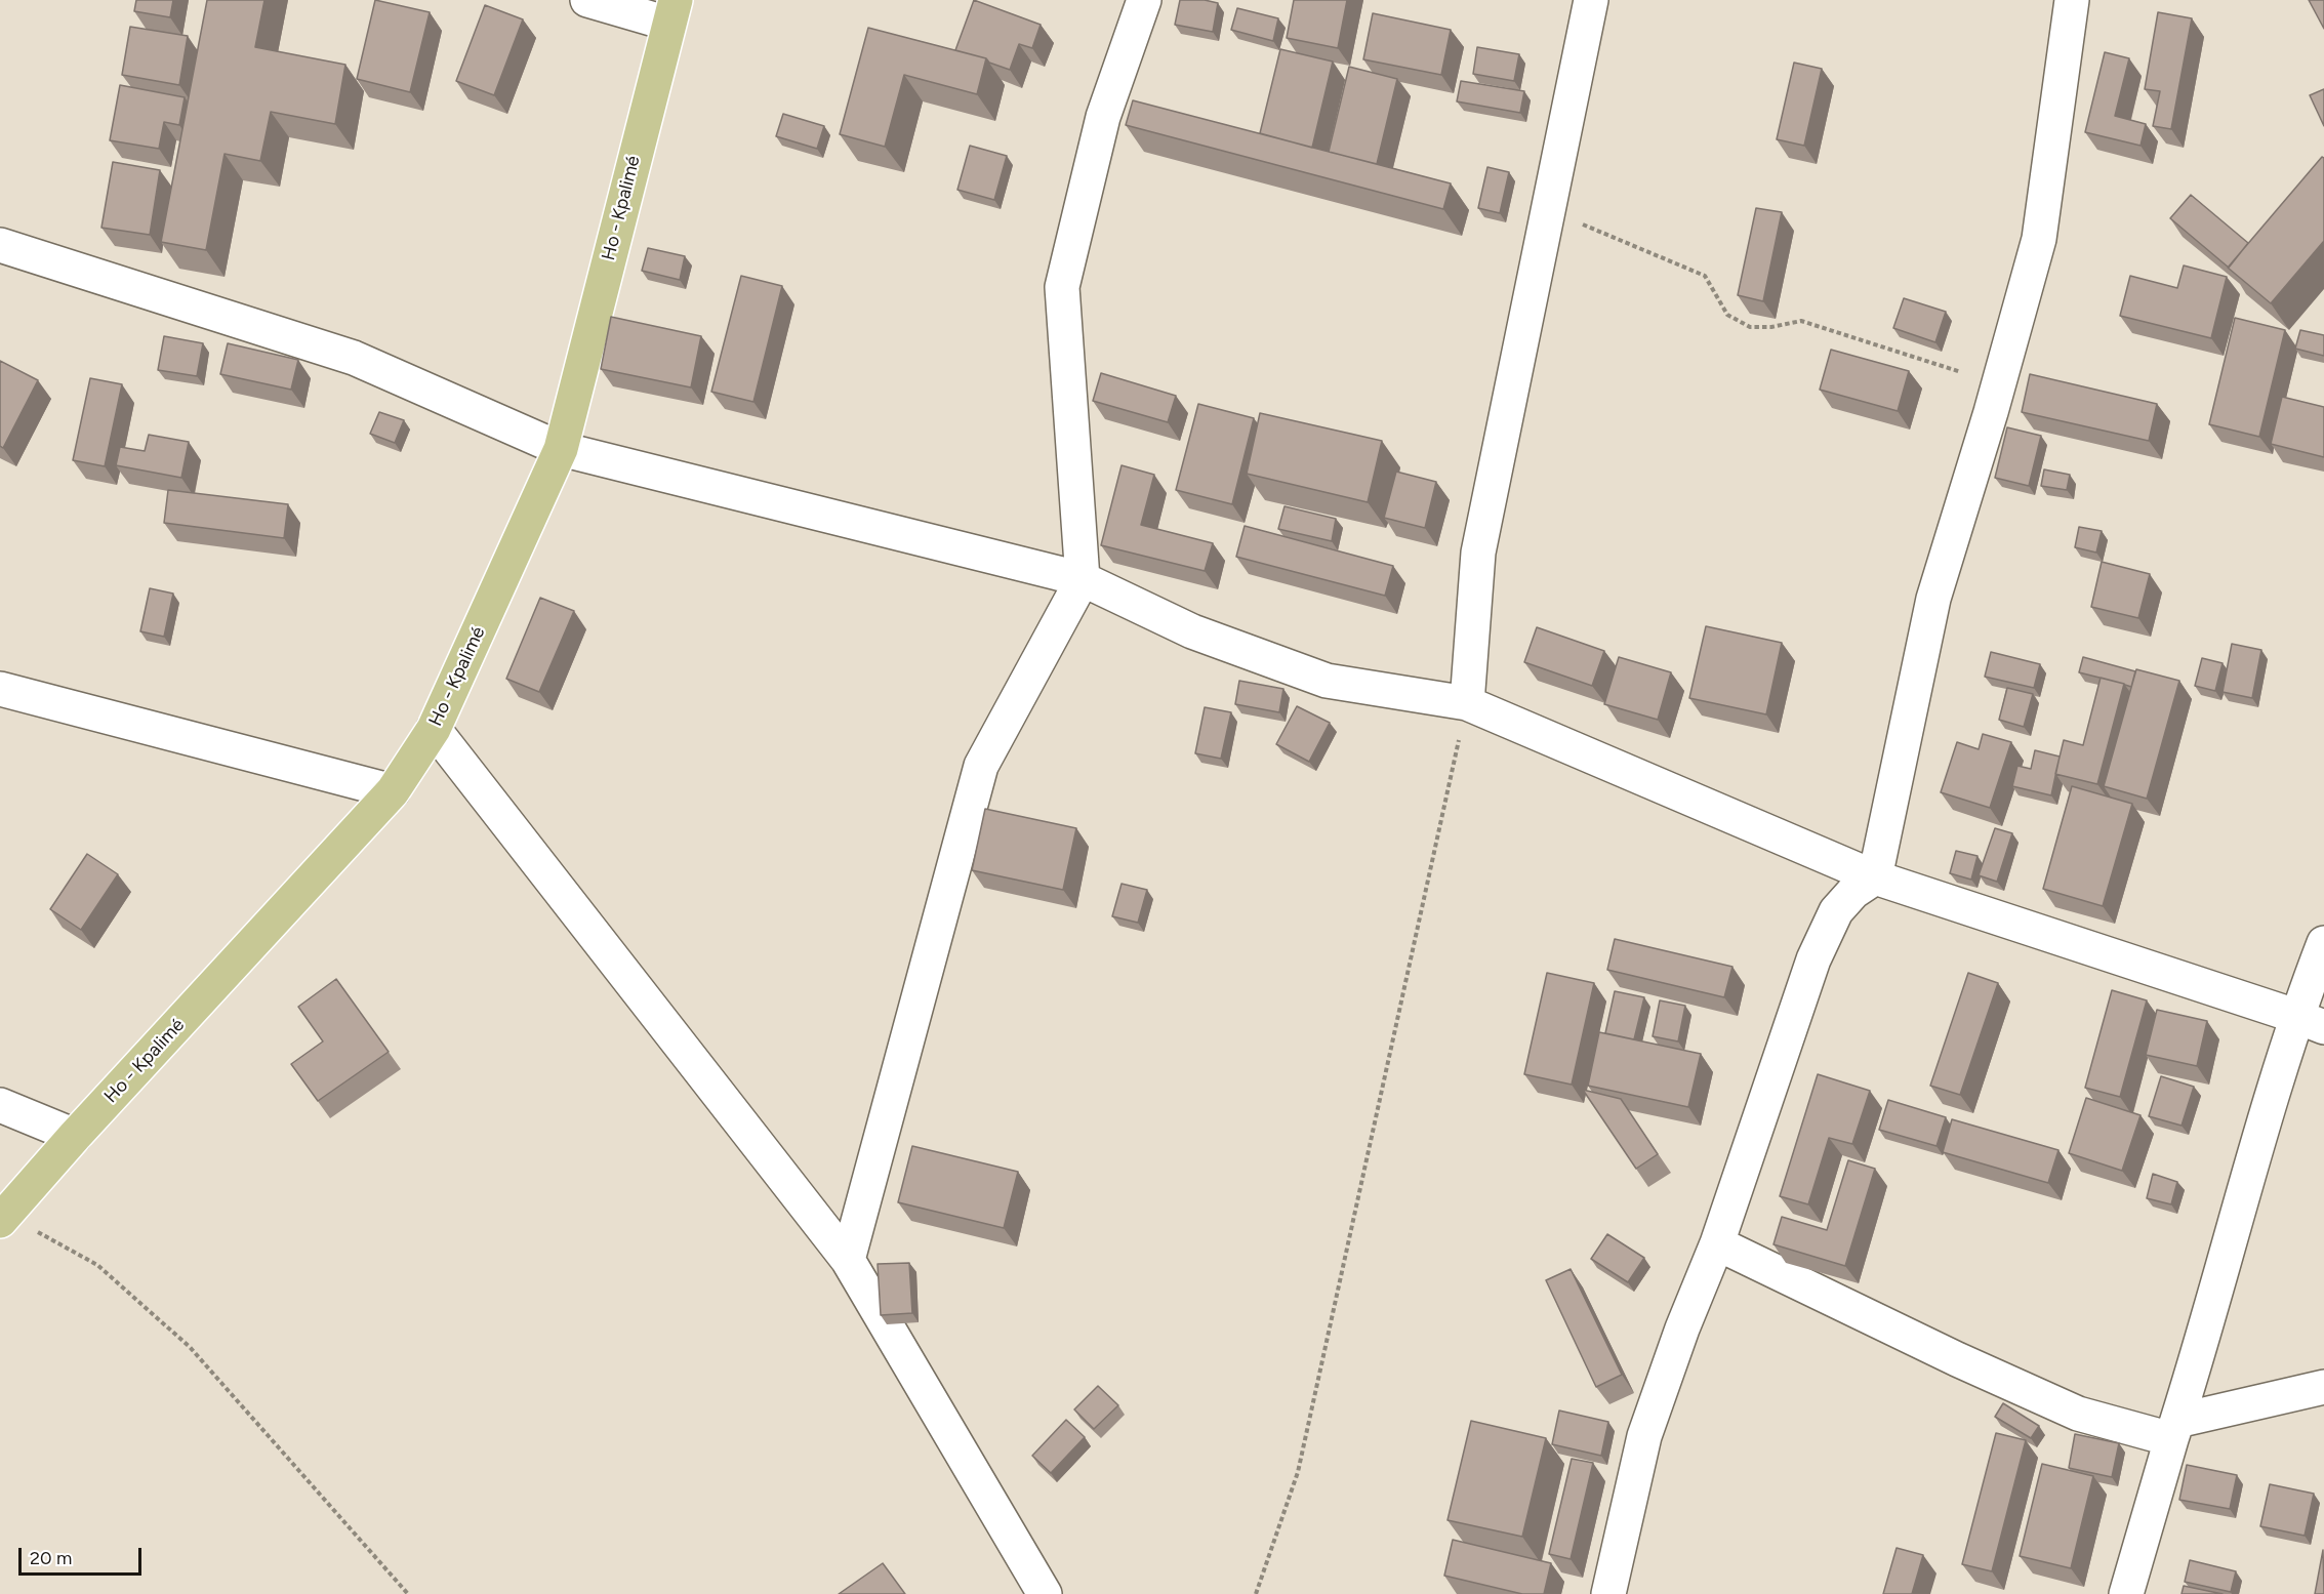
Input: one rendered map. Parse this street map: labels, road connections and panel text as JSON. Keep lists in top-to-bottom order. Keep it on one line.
{"streets":{"main road":["Ho - Kpalimé"]},"scale_bar":"20 m"}
